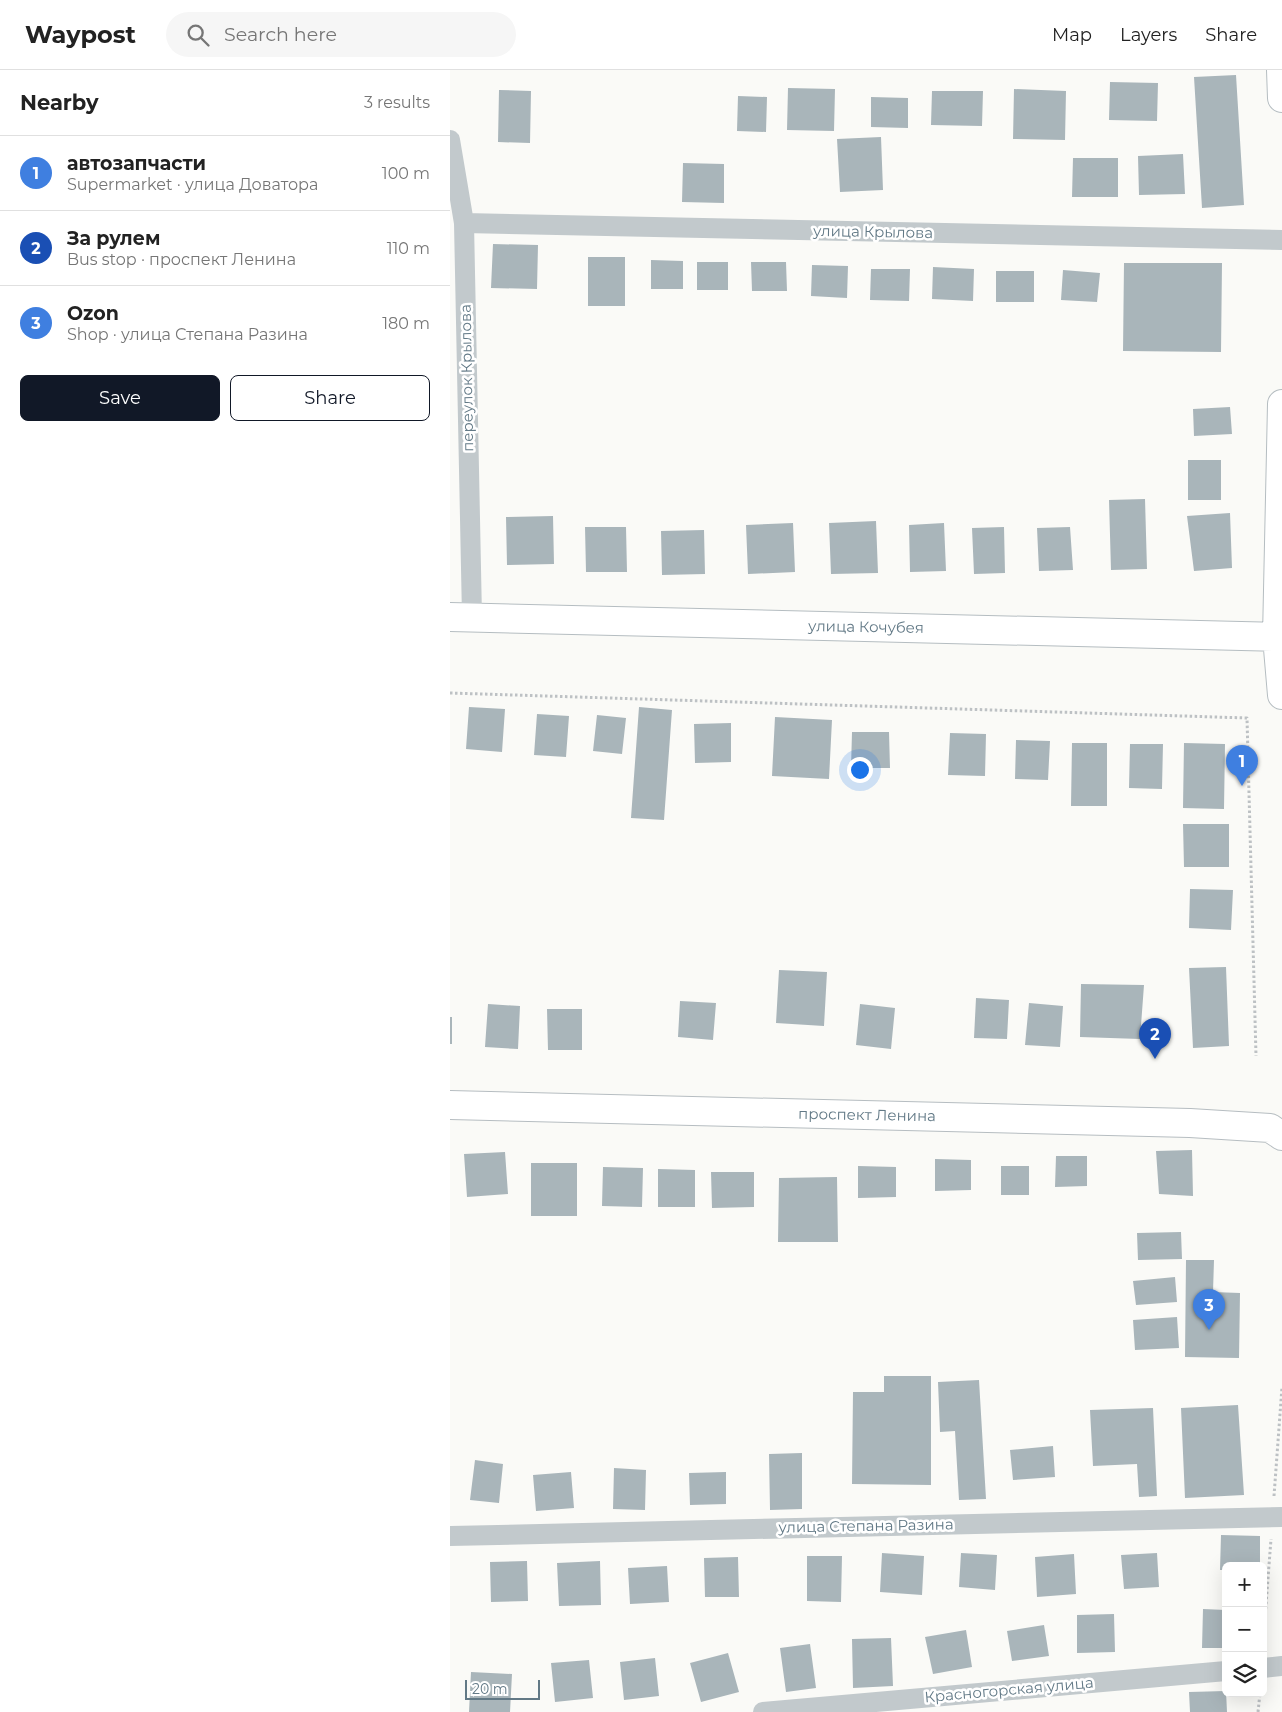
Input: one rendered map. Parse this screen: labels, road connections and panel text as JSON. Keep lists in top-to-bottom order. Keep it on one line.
{"streets":{"street":["улица Крылова","переулок Крылова","улица Кочубея","проспект Ленина","улица Степана Разина","Красногорская улица"]},"crossings":[["улица Крылова","переулок Крылова"],["переулок Крылова","улица Кочубея"]],"scale_bar":"20 m","page":{"header":"Waypost","search":"Search here","nav":["Map","Layers","Share"],"heading":["Nearby","3 results"],"list":[{"mark":"1","name":"автозапчасти","note":"Supermarket · улица Доватора","value":"100 m"},{"mark":"2","name":"За рулем","note":"Bus stop · проспект Ленина","value":"110 m"},{"mark":"3","name":"Ozon","note":"Shop · улица Степана Разина","value":"180 m"}],"buttons":["Save","Share"],"pins":["1","2","3"],"map_buttons":["+","−"],"scale":"20 m"}}
